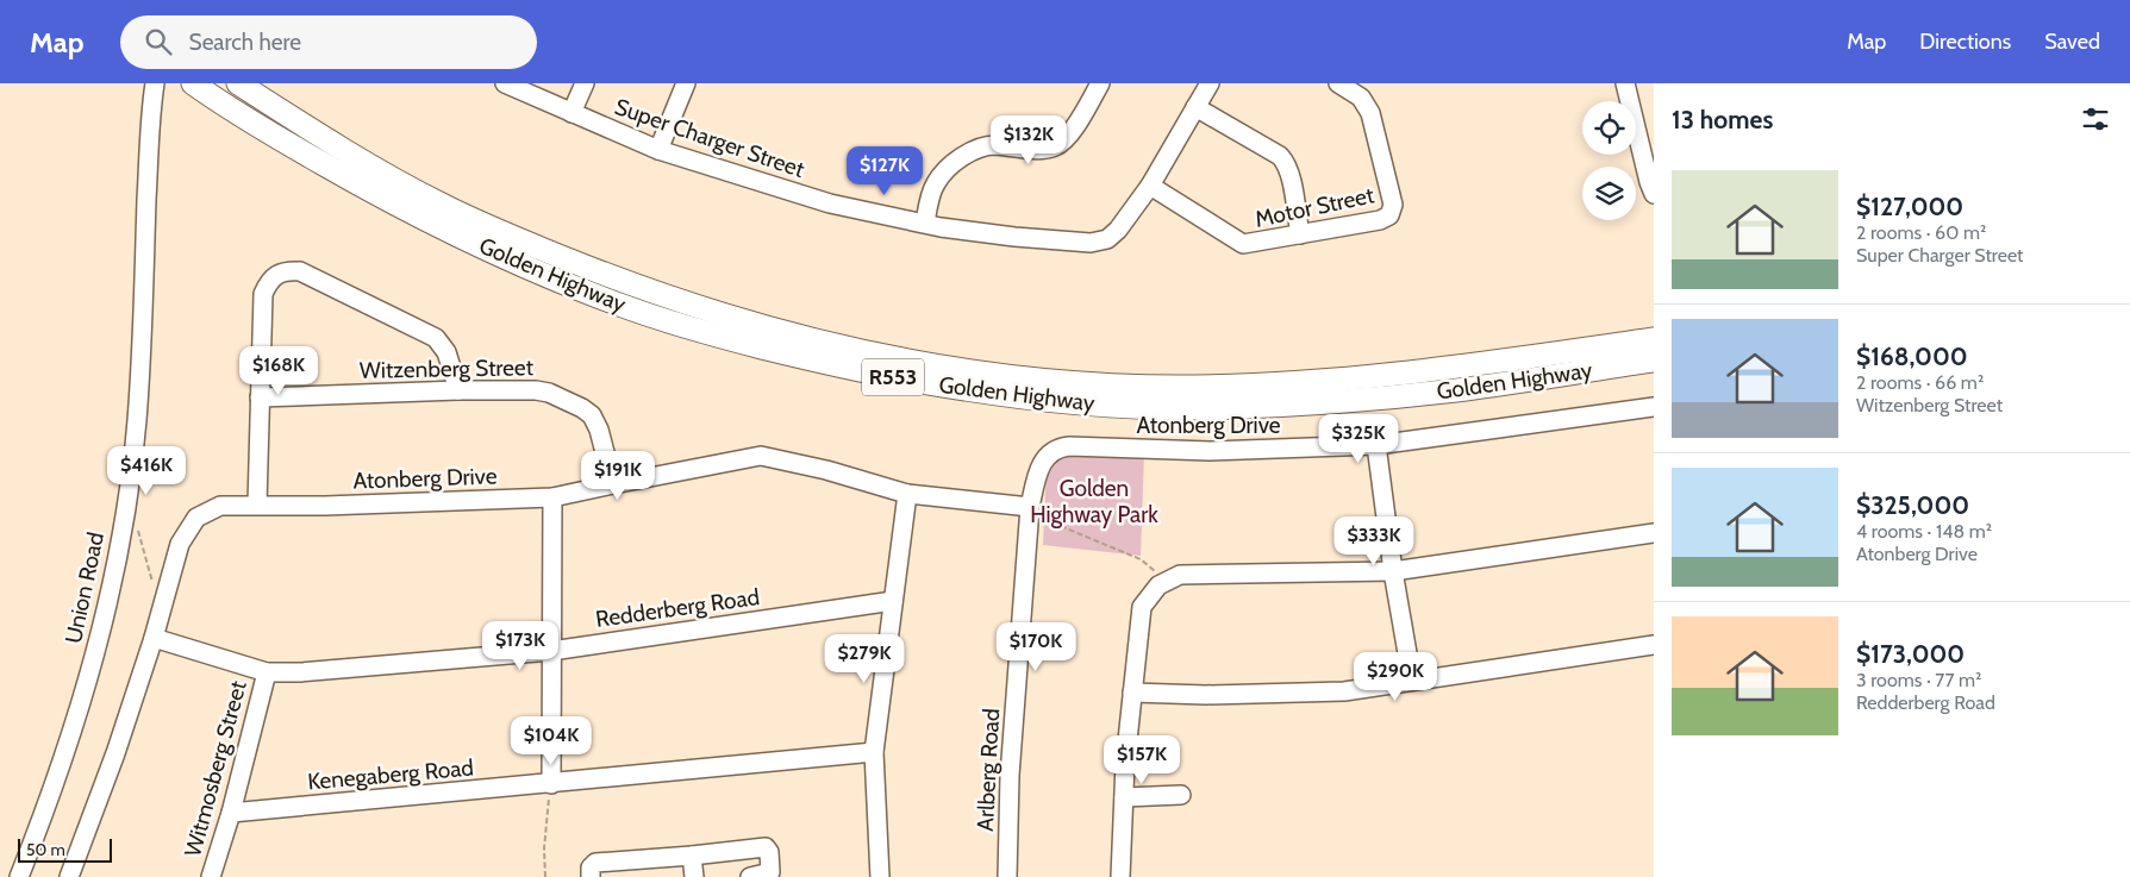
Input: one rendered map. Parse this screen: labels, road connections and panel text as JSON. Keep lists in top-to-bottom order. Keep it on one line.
{"streets":{"main road":["Golden Highway","R553"],"street":["Super Charger Street","Motor Street","Witzenberg Street","Atonberg Drive","Union Road","Redderberg Road","Witmosberg Street","Arlberg Road","Kenegaberg Road"]},"crossings":[["Super Charger Street","Motor Street"],["Witzenberg Street","Atonberg Drive"],["Atonberg Drive","Redderberg Road"],["Atonberg Drive","Arlberg Road"],["Redderberg Road","Witmosberg Street"],["Witmosberg Street","Kenegaberg Road"]],"parks":["Golden Highway Park"],"scale_bar":"50 m","page":{"header":"Map","search":"Search here","nav":["Map","Directions","Saved"],"heading":"13 homes","price":["$132K","$127K","$168K","$325K","$416K","$191K","$333K","$173K","$170K","$279K","$290K","$104K","$157K"],"list":[{"name":"$127,000","note":"2 rooms · 60 m² · Super Charger Street"},{"name":"$168,000","note":"2 rooms · 66 m² · Witzenberg Street"},{"name":"$325,000","note":"4 rooms · 148 m² · Atonberg Drive"},{"name":"$173,000","note":"3 rooms · 77 m² · Redderberg Road"}],"scale":"50 m"}}
